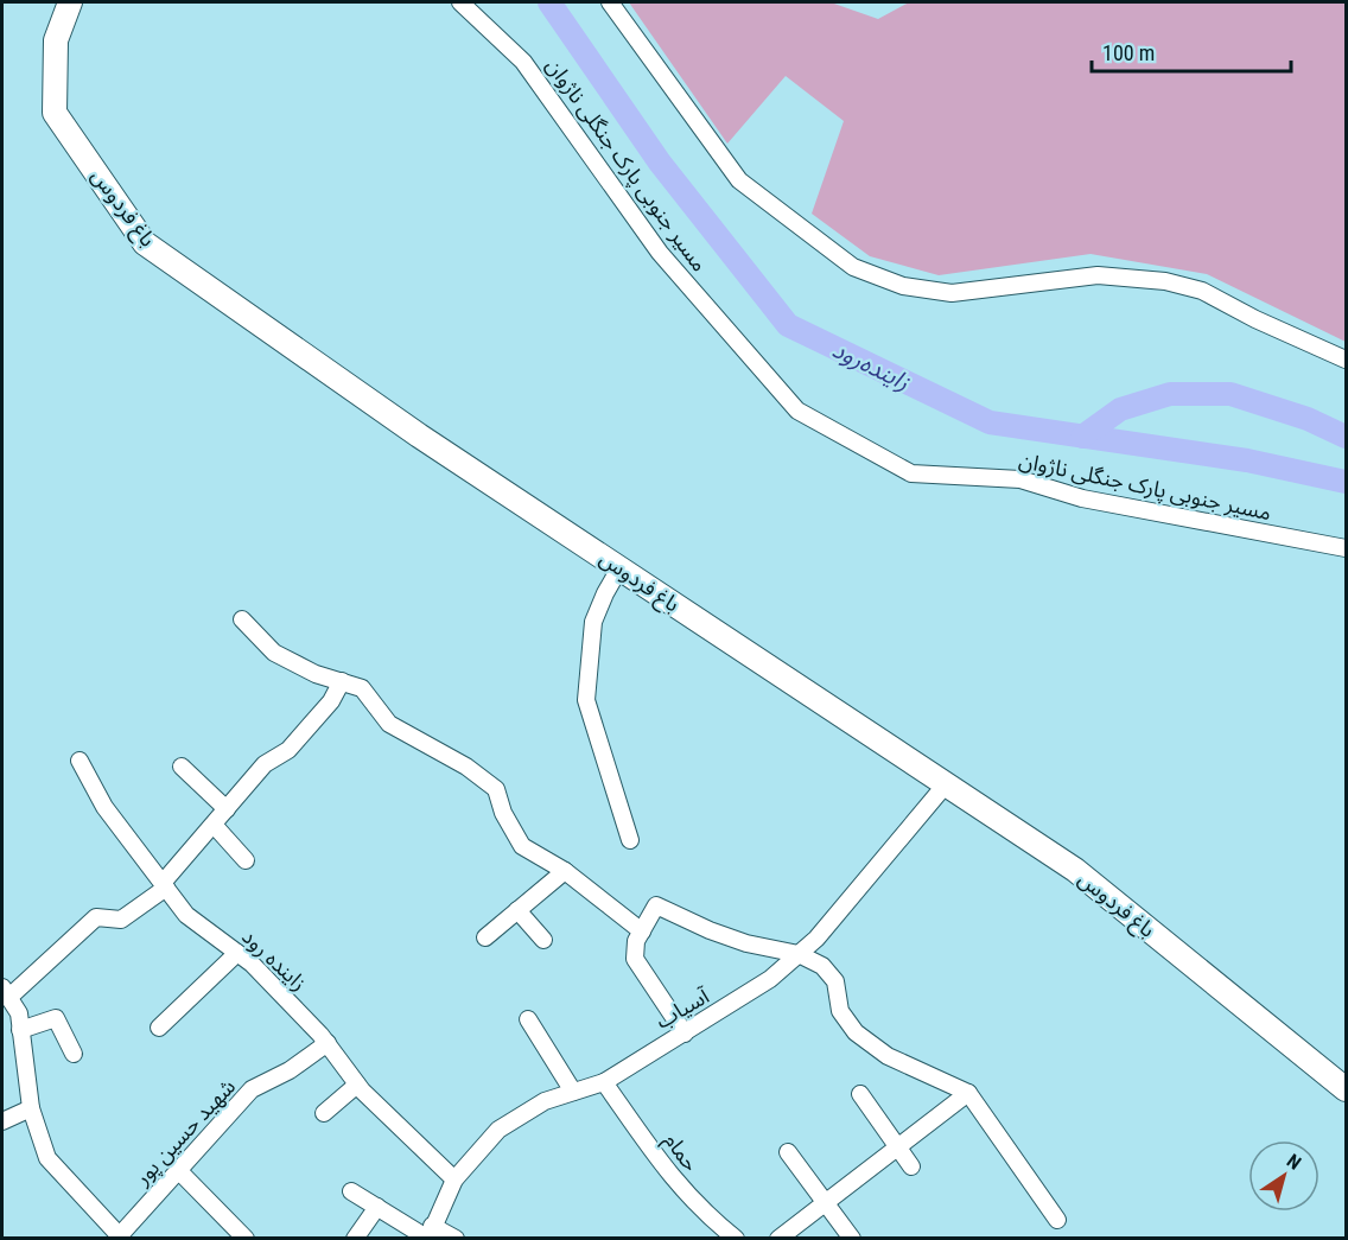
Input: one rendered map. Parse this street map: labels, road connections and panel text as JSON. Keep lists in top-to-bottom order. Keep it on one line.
{"streets":{"street":["مسیر جنوبی پارک جنگلی ناژوان","باغ فردوس","زاینده رود","آسیاب","شهید حسین پور","حمام"]},"crossings":[["باغ فردوس","آسیاب"],["زاینده رود","آسیاب"],["زاینده رود","شهید حسین پور"],["آسیاب","حمام"]],"water":["زاینده‌رود"],"scale_bar":"100 m","north":"top right"}
